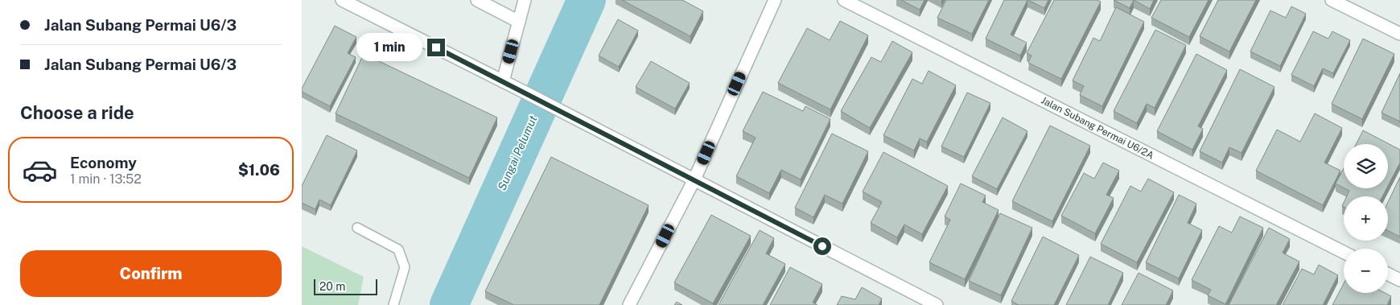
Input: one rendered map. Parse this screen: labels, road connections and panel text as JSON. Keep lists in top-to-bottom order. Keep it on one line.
{"streets":{"street":["Jalan Subang Permai U6/2A"]},"water":["Sungai Pelumut"],"scale_bar":"20 m","page":{"banner":["Jalan Subang Permai U6/3","Jalan Subang Permai U6/3"],"bubble":"1 min","heading":"Choose a ride","list":[{"name":"Economy","note":"1 min · 13:52","value":"$1.06"}],"map_buttons":["+","−"],"buttons":"Confirm","scale":"20 m"}}
